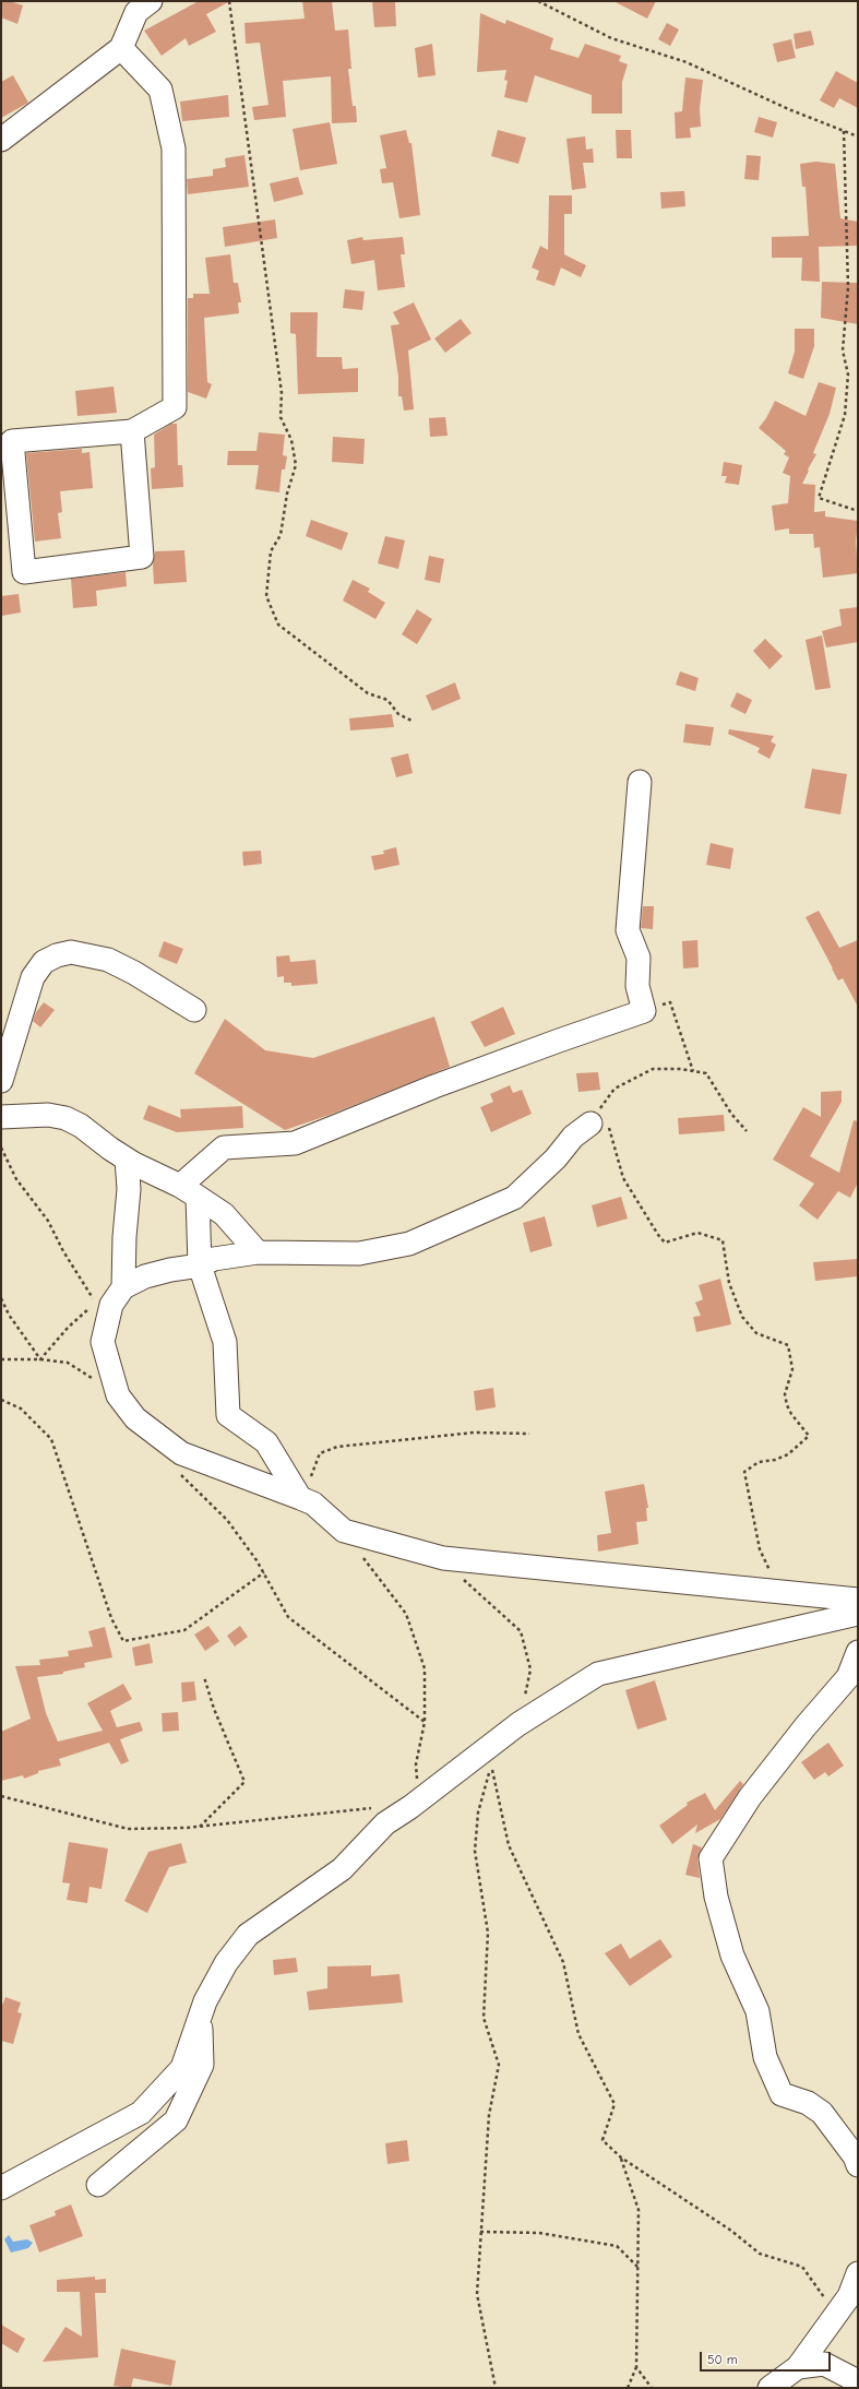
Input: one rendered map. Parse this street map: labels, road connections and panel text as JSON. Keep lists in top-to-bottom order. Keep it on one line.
{"scale_bar":"50 m"}
